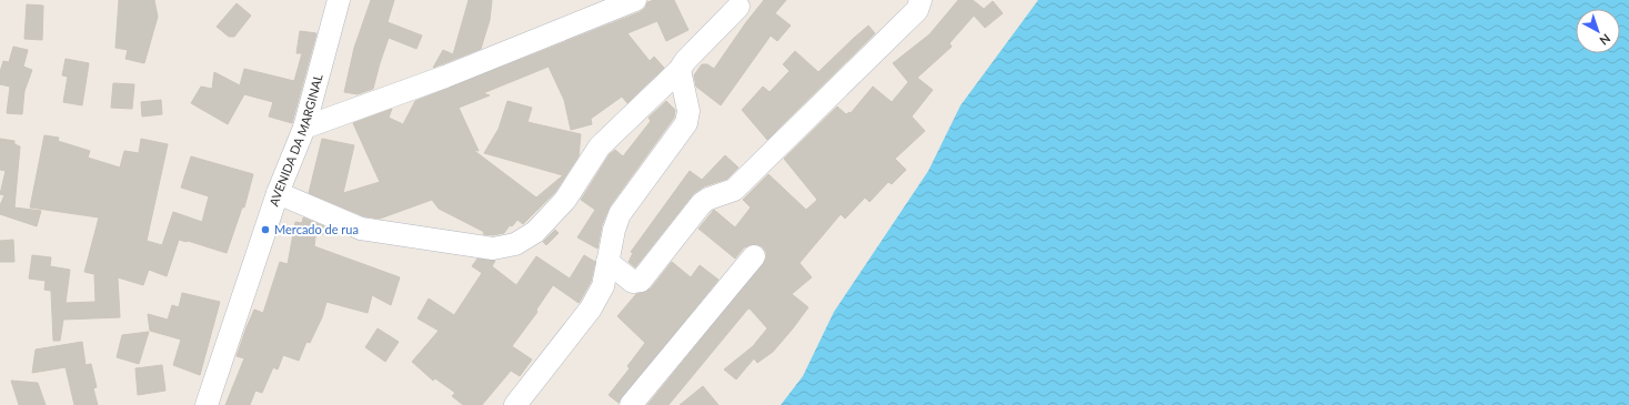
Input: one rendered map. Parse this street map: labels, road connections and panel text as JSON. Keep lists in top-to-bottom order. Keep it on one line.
{"streets":{"street":["AVENIDA DA MARGINAL"]},"places":["Mercado de rua"],"north":"bottom right"}
